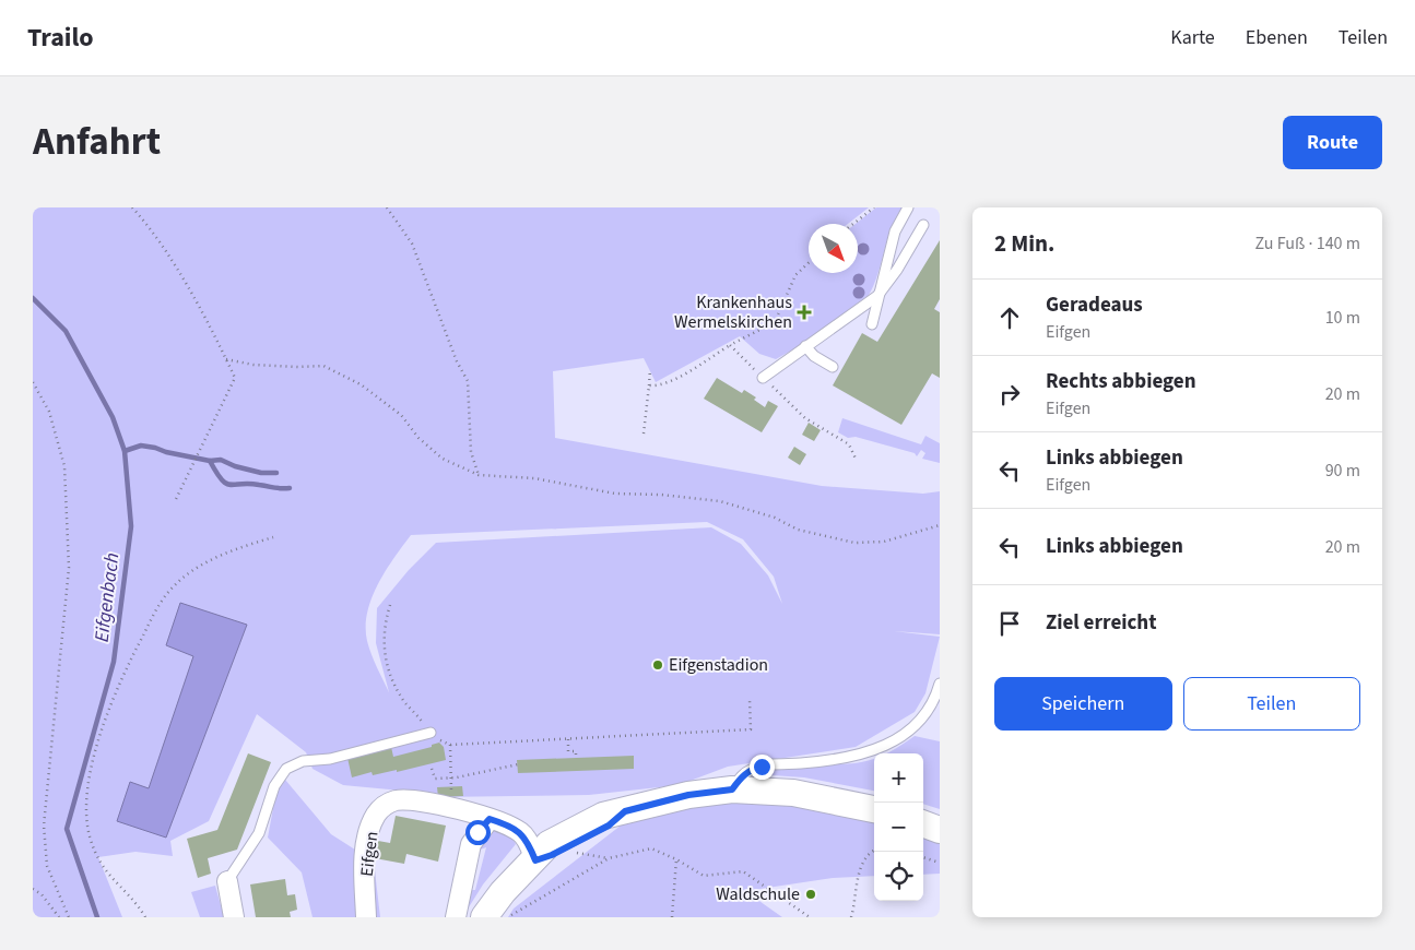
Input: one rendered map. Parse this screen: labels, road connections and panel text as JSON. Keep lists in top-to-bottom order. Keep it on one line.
{"streets":{"street":["Eifgen"]},"water":["Eifgenbach"],"places":{"health":["Krankenhaus Wermelskirchen"],"other":["Eifgenstadion","Waldschule"]},"north":"bottom right","page":{"header":"Trailo","nav":["Karte","Ebenen","Teilen"],"title":"Anfahrt","buttons":["Route",["Speichern","Teilen"]],"heading":["2 Min.","Zu Fuß · 140 m"],"list":[["Geradeaus","Eifgen","10 m"],["Rechts abbiegen","Eifgen","20 m"],["Links abbiegen","Eifgen","90 m"],["Links abbiegen","20 m"],"Ziel erreicht"],"map_buttons":["+","−"]}}
